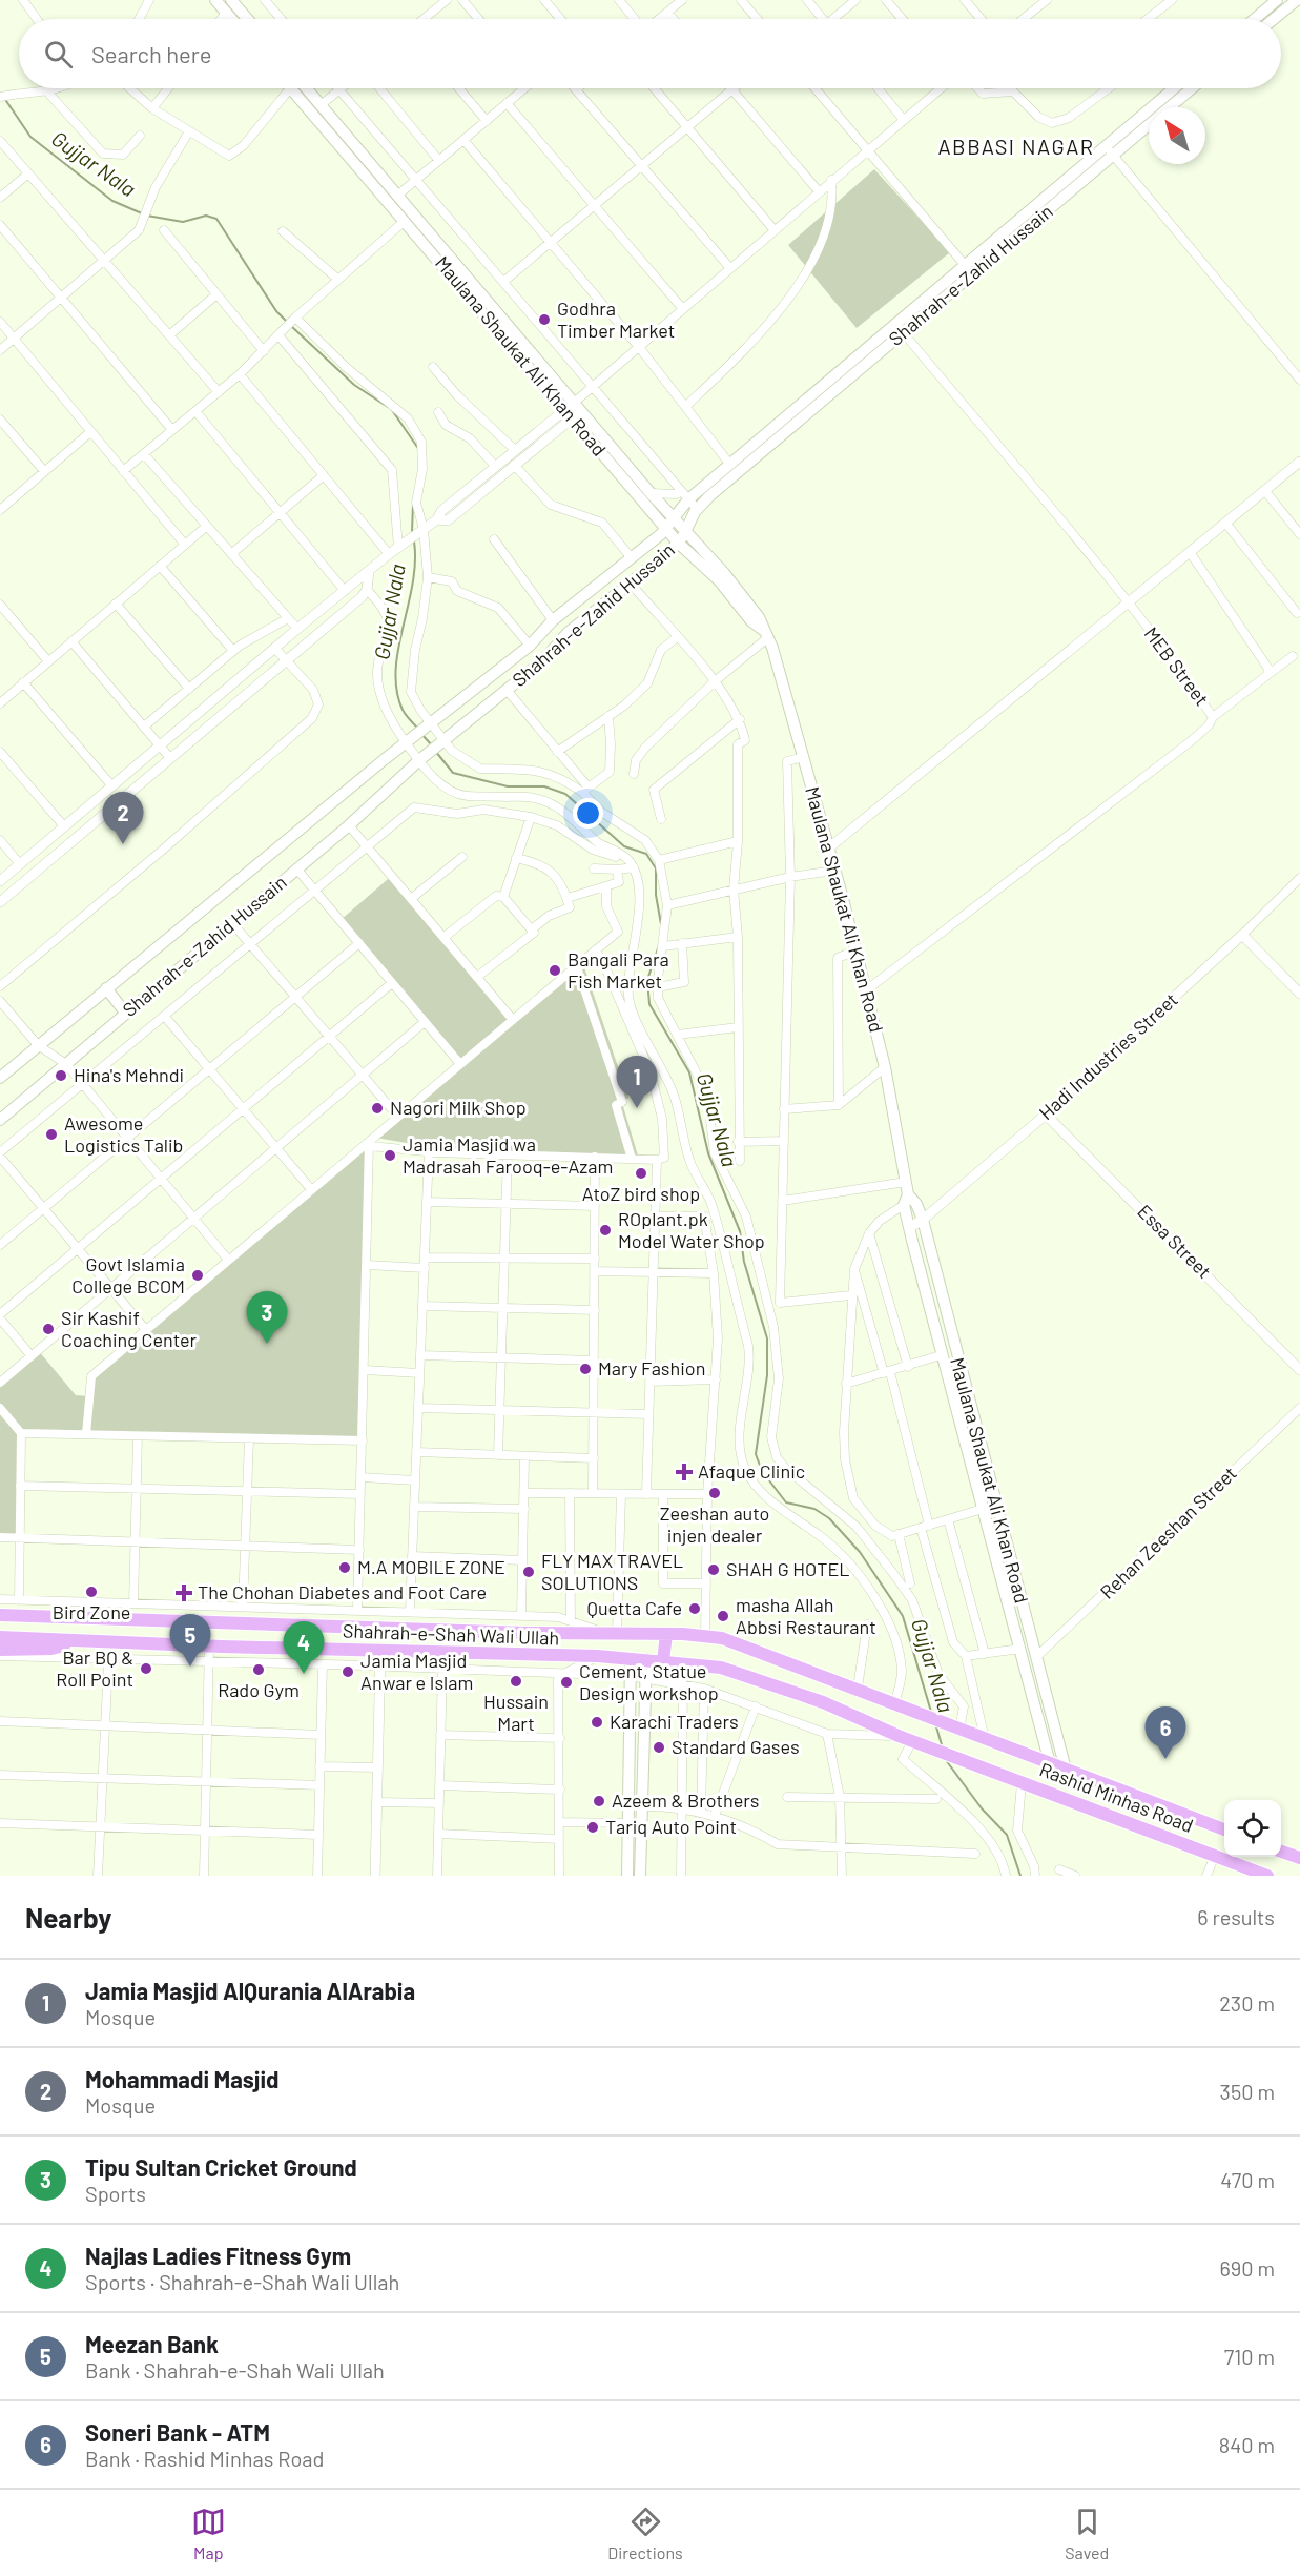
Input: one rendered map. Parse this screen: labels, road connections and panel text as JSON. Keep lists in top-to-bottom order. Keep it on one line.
{"streets":{"main road":["Shahrah-e-Zahid Hussain","Maulana Shaukat Ali Khan Road","Shahrah-e-Shah Wali Ullah","Rashid Minhas Road"],"street":["MEB Street","Hadi Industries Street","Essa Street","Rehan Zeeshan Street"]},"crossings":[["Shahrah-e-Zahid Hussain","Maulana Shaukat Ali Khan Road"],["Shahrah-e-Zahid Hussain","MEB Street"],["Maulana Shaukat Ali Khan Road","MEB Street"],["Maulana Shaukat Ali Khan Road","Hadi Industries Street"],["Maulana Shaukat Ali Khan Road","Rehan Zeeshan Street"],["Maulana Shaukat Ali Khan Road","Rashid Minhas Road"],["Hadi Industries Street","Essa Street"],["Shahrah-e-Shah Wali Ullah","Rashid Minhas Road"]],"districts":["ABBASI NAGAR"],"water":["Gujjar Nala"],"places":{"other":["Godhra Timber Market","Bangali Para Fish Market","Hina's Mehndi","Nagori Milk Shop","Awesome Logistics Talib","Jamia Masjid wa Madrasah Farooq-e-Azam","AtoZ bird shop","ROplant.pk Model Water Shop","Govt Islamia College BCOM","Sir Kashif Coaching Center","Mary Fashion","Zeeshan auto injen dealer","M.A MOBILE ZONE","SHAH G HOTEL","FLY MAX TRAVEL SOLUTIONS","Bird Zone","Quetta Cafe","masha Allah Abbsi Restaurant","Bar BQ & Roll Point","Rado Gym","Jamia Masjid Anwar e Islam","Hussain Mart","Cement, Statue Design workshop","Karachi Traders","Standard Gases","Azeem & Brothers","Tariq Auto Point"],"health":["Afaque Clinic","The Chohan Diabetes and Foot Care"]},"north":"top left","page":{"search":"Search here","pins":["2","1","3","5","4","6"],"heading":["Nearby","6 results"],"list":[{"mark":"1","name":"Jamia Masjid AlQurania AlArabia","note":"Mosque","value":"230 m"},{"mark":"2","name":"Mohammadi Masjid","note":"Mosque","value":"350 m"},{"mark":"3","name":"Tipu Sultan Cricket Ground","note":"Sports","value":"470 m"},{"mark":"4","name":"Najlas Ladies Fitness Gym","note":"Sports · Shahrah-e-Shah Wali Ullah","value":"690 m"},{"mark":"5","name":"Meezan Bank","note":"Bank · Shahrah-e-Shah Wali Ullah","value":"710 m"},{"mark":"6","name":"Soneri Bank - ATM","note":"Bank · Rashid Minhas Road","value":"840 m"}],"nav":["Map","Directions","Saved"]}}
